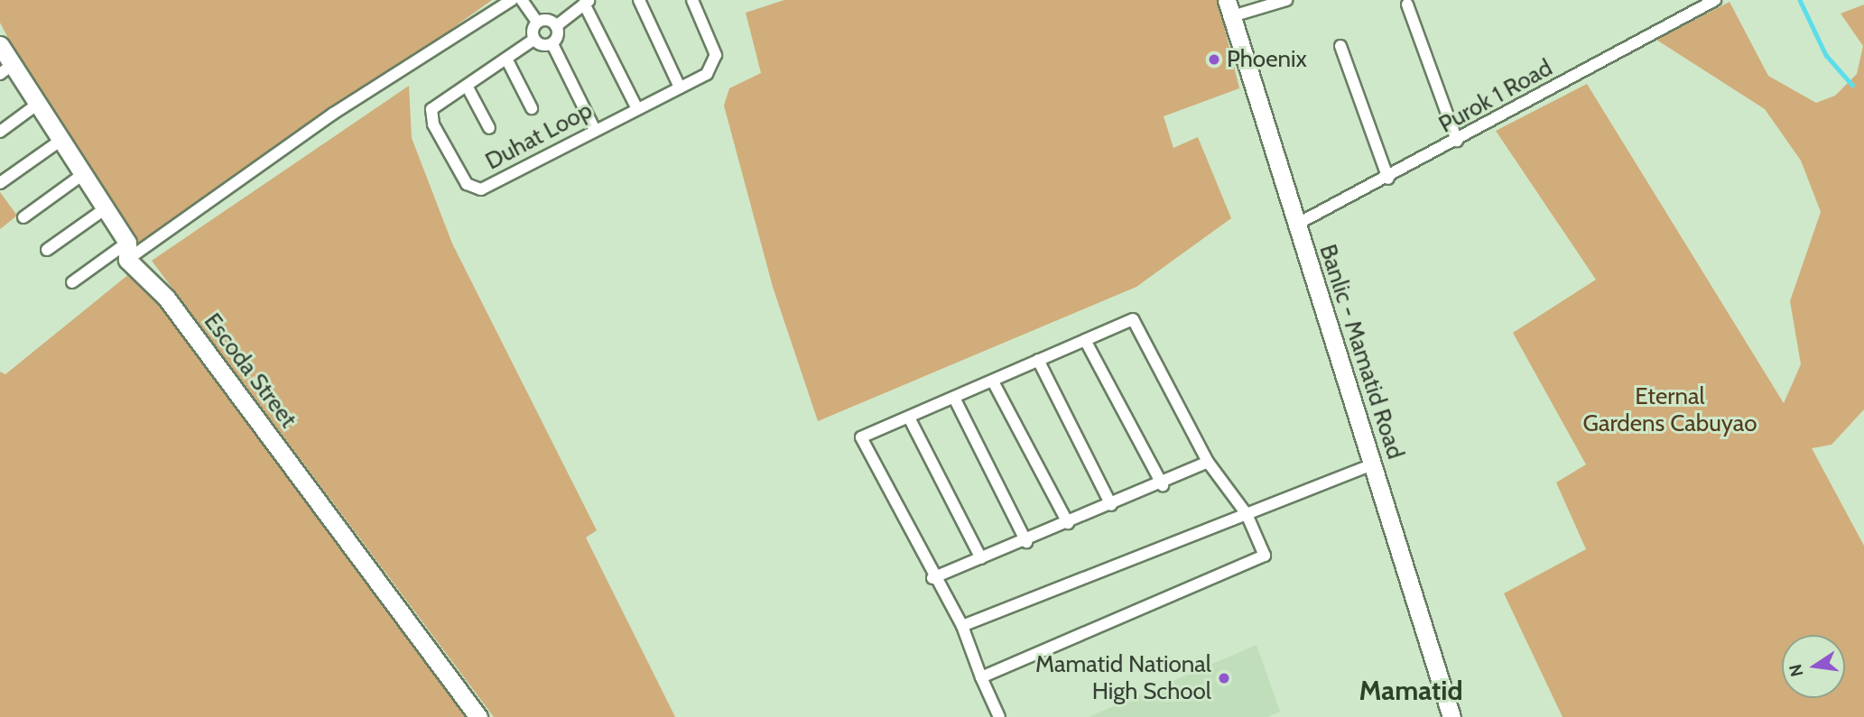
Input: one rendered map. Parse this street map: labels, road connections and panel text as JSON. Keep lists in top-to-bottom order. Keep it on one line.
{"streets":{"street":["Purok 1 Road","Duhat Loop","Banlic - Mamatid Road","Escoda Street"]},"crossings":[["Purok 1 Road","Banlic - Mamatid Road"]],"districts":["Mamatid"],"parks":["Eternal Gardens Cabuyao"],"places":["Phoenix","Mamatid National High School"],"north":"left"}
